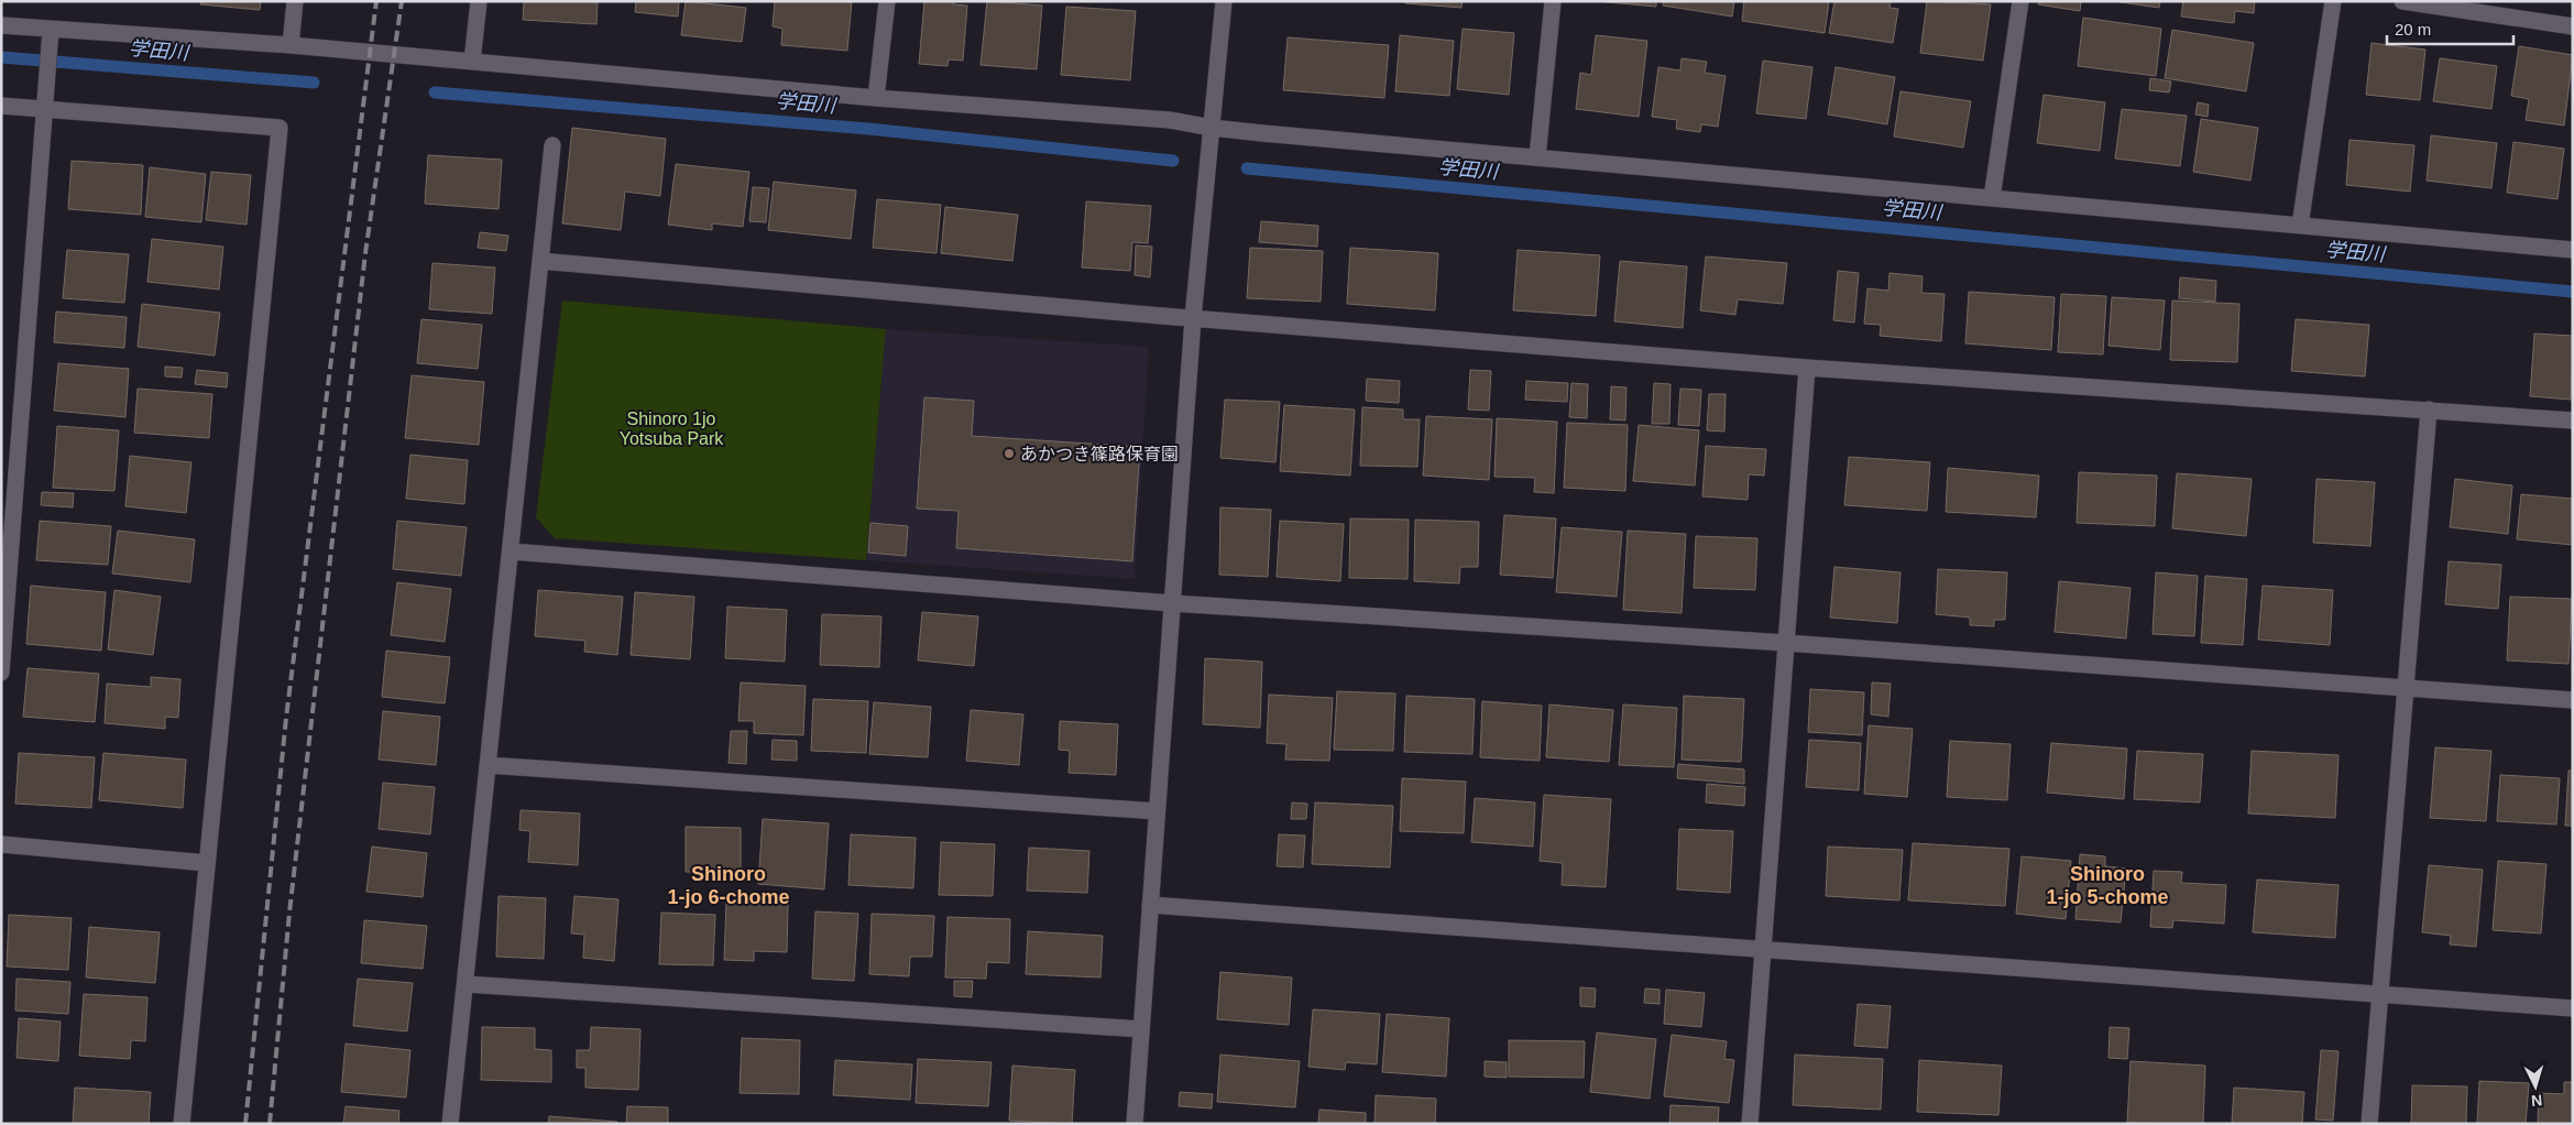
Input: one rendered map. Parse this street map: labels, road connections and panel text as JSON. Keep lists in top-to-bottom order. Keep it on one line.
{"districts":["Shinoro 1-jo 6-chome","Shinoro 1-jo 5-chome"],"water":["学田川"],"parks":["Shinoro 1jo Yotsuba Park"],"places":["あかつき篠路保育園"],"scale_bar":"20 m","north":"bottom"}
